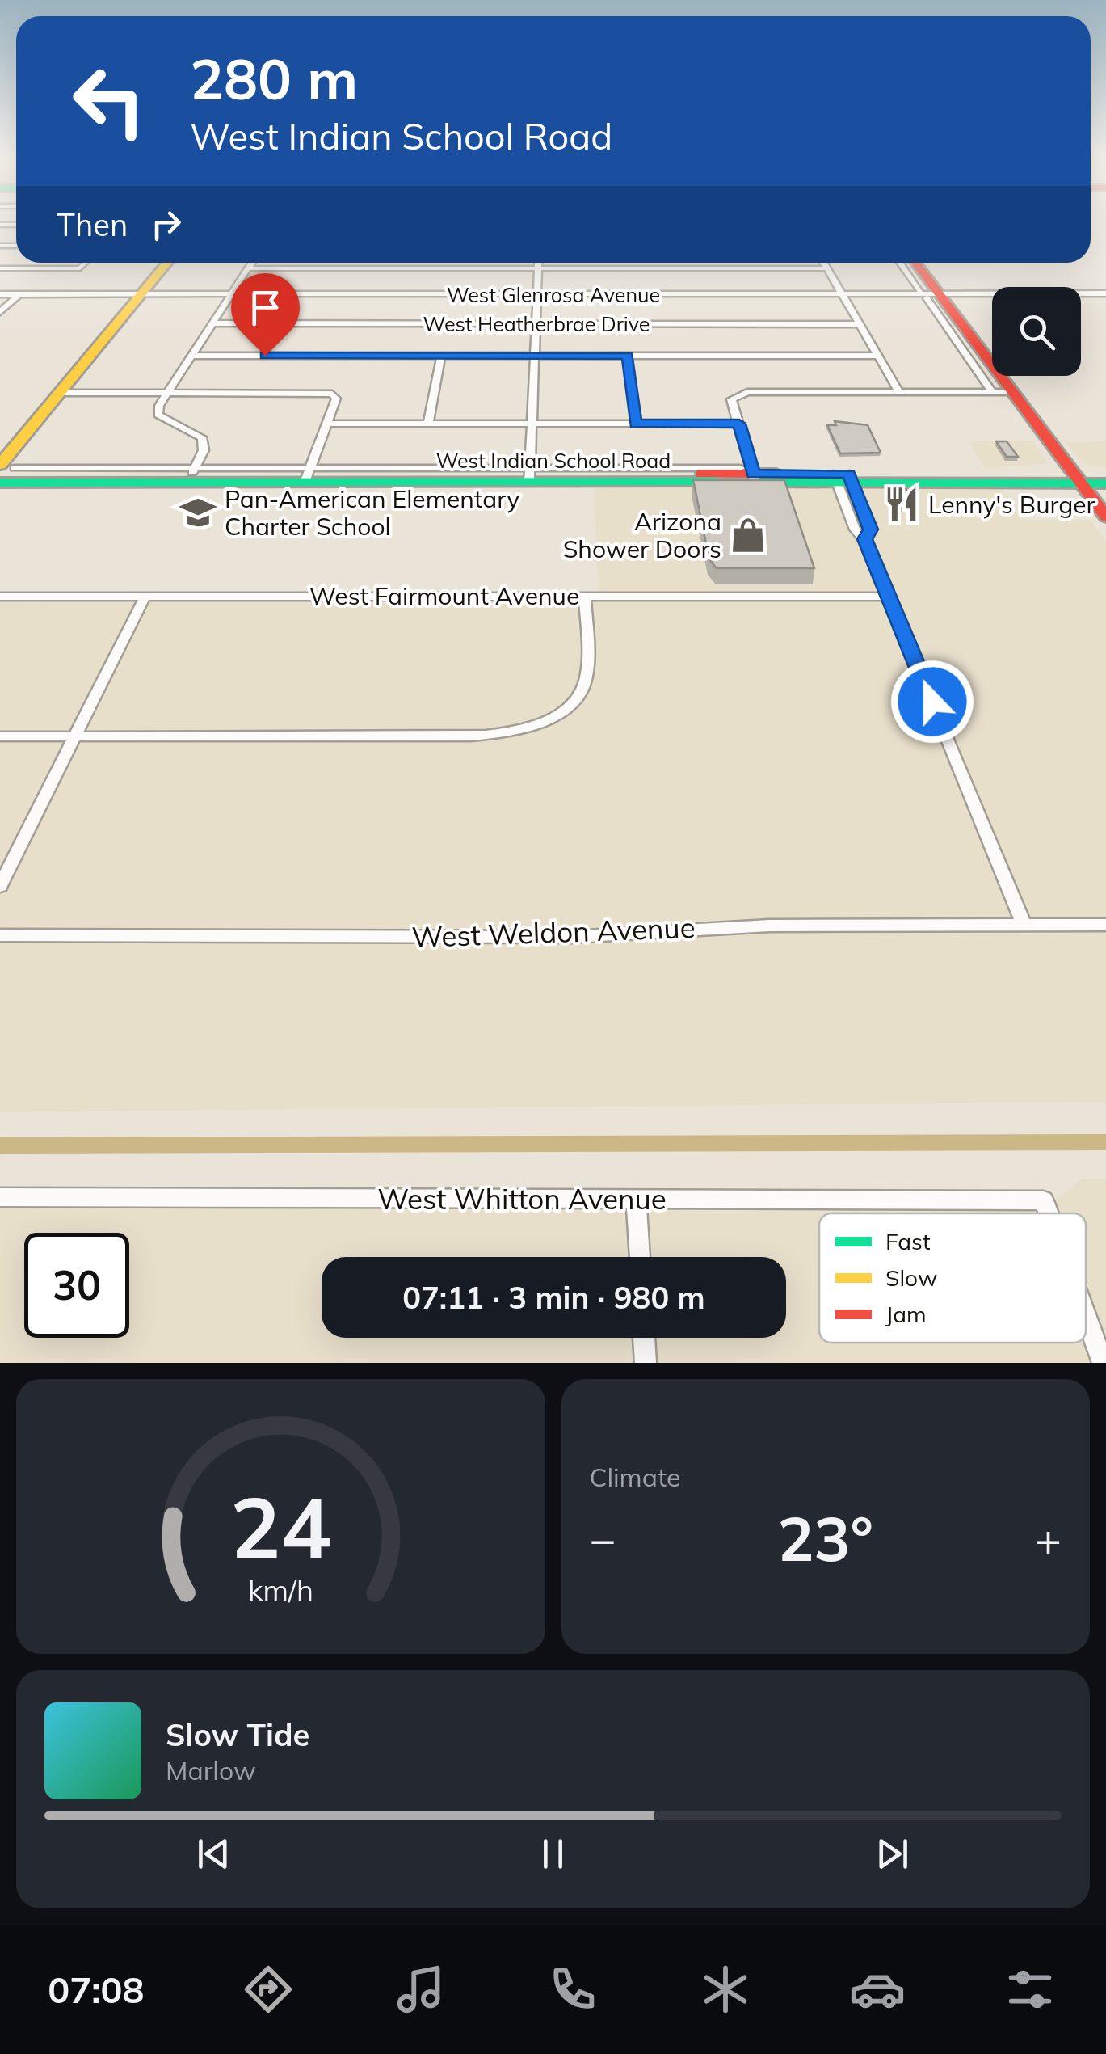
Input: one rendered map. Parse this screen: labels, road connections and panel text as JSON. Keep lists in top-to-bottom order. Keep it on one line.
{"streets":{"main road":["West Indian School Road"],"street":["West Glenrosa Avenue","West Heatherbrae Drive","West Fairmount Avenue","West Weldon Avenue","West Whitton Avenue"]},"places":{"restaurant":["Lenny's Burger"],"school or university":["Pan-American Elementary Charter School"],"shop":["Arizona Shower Doors"]},"legend":["Fast","Slow","Jam"],"page":{"turn":["280 m","West Indian School Road"],"then":"Then","limit":"30","trip":"07:11 · 3 min · 980 m","tile":"Climate","heat":["−","23°","+"],"song":["Slow Tide","Marlow"],"tabs":"07:08","gauge":["24","km/h"]}}
